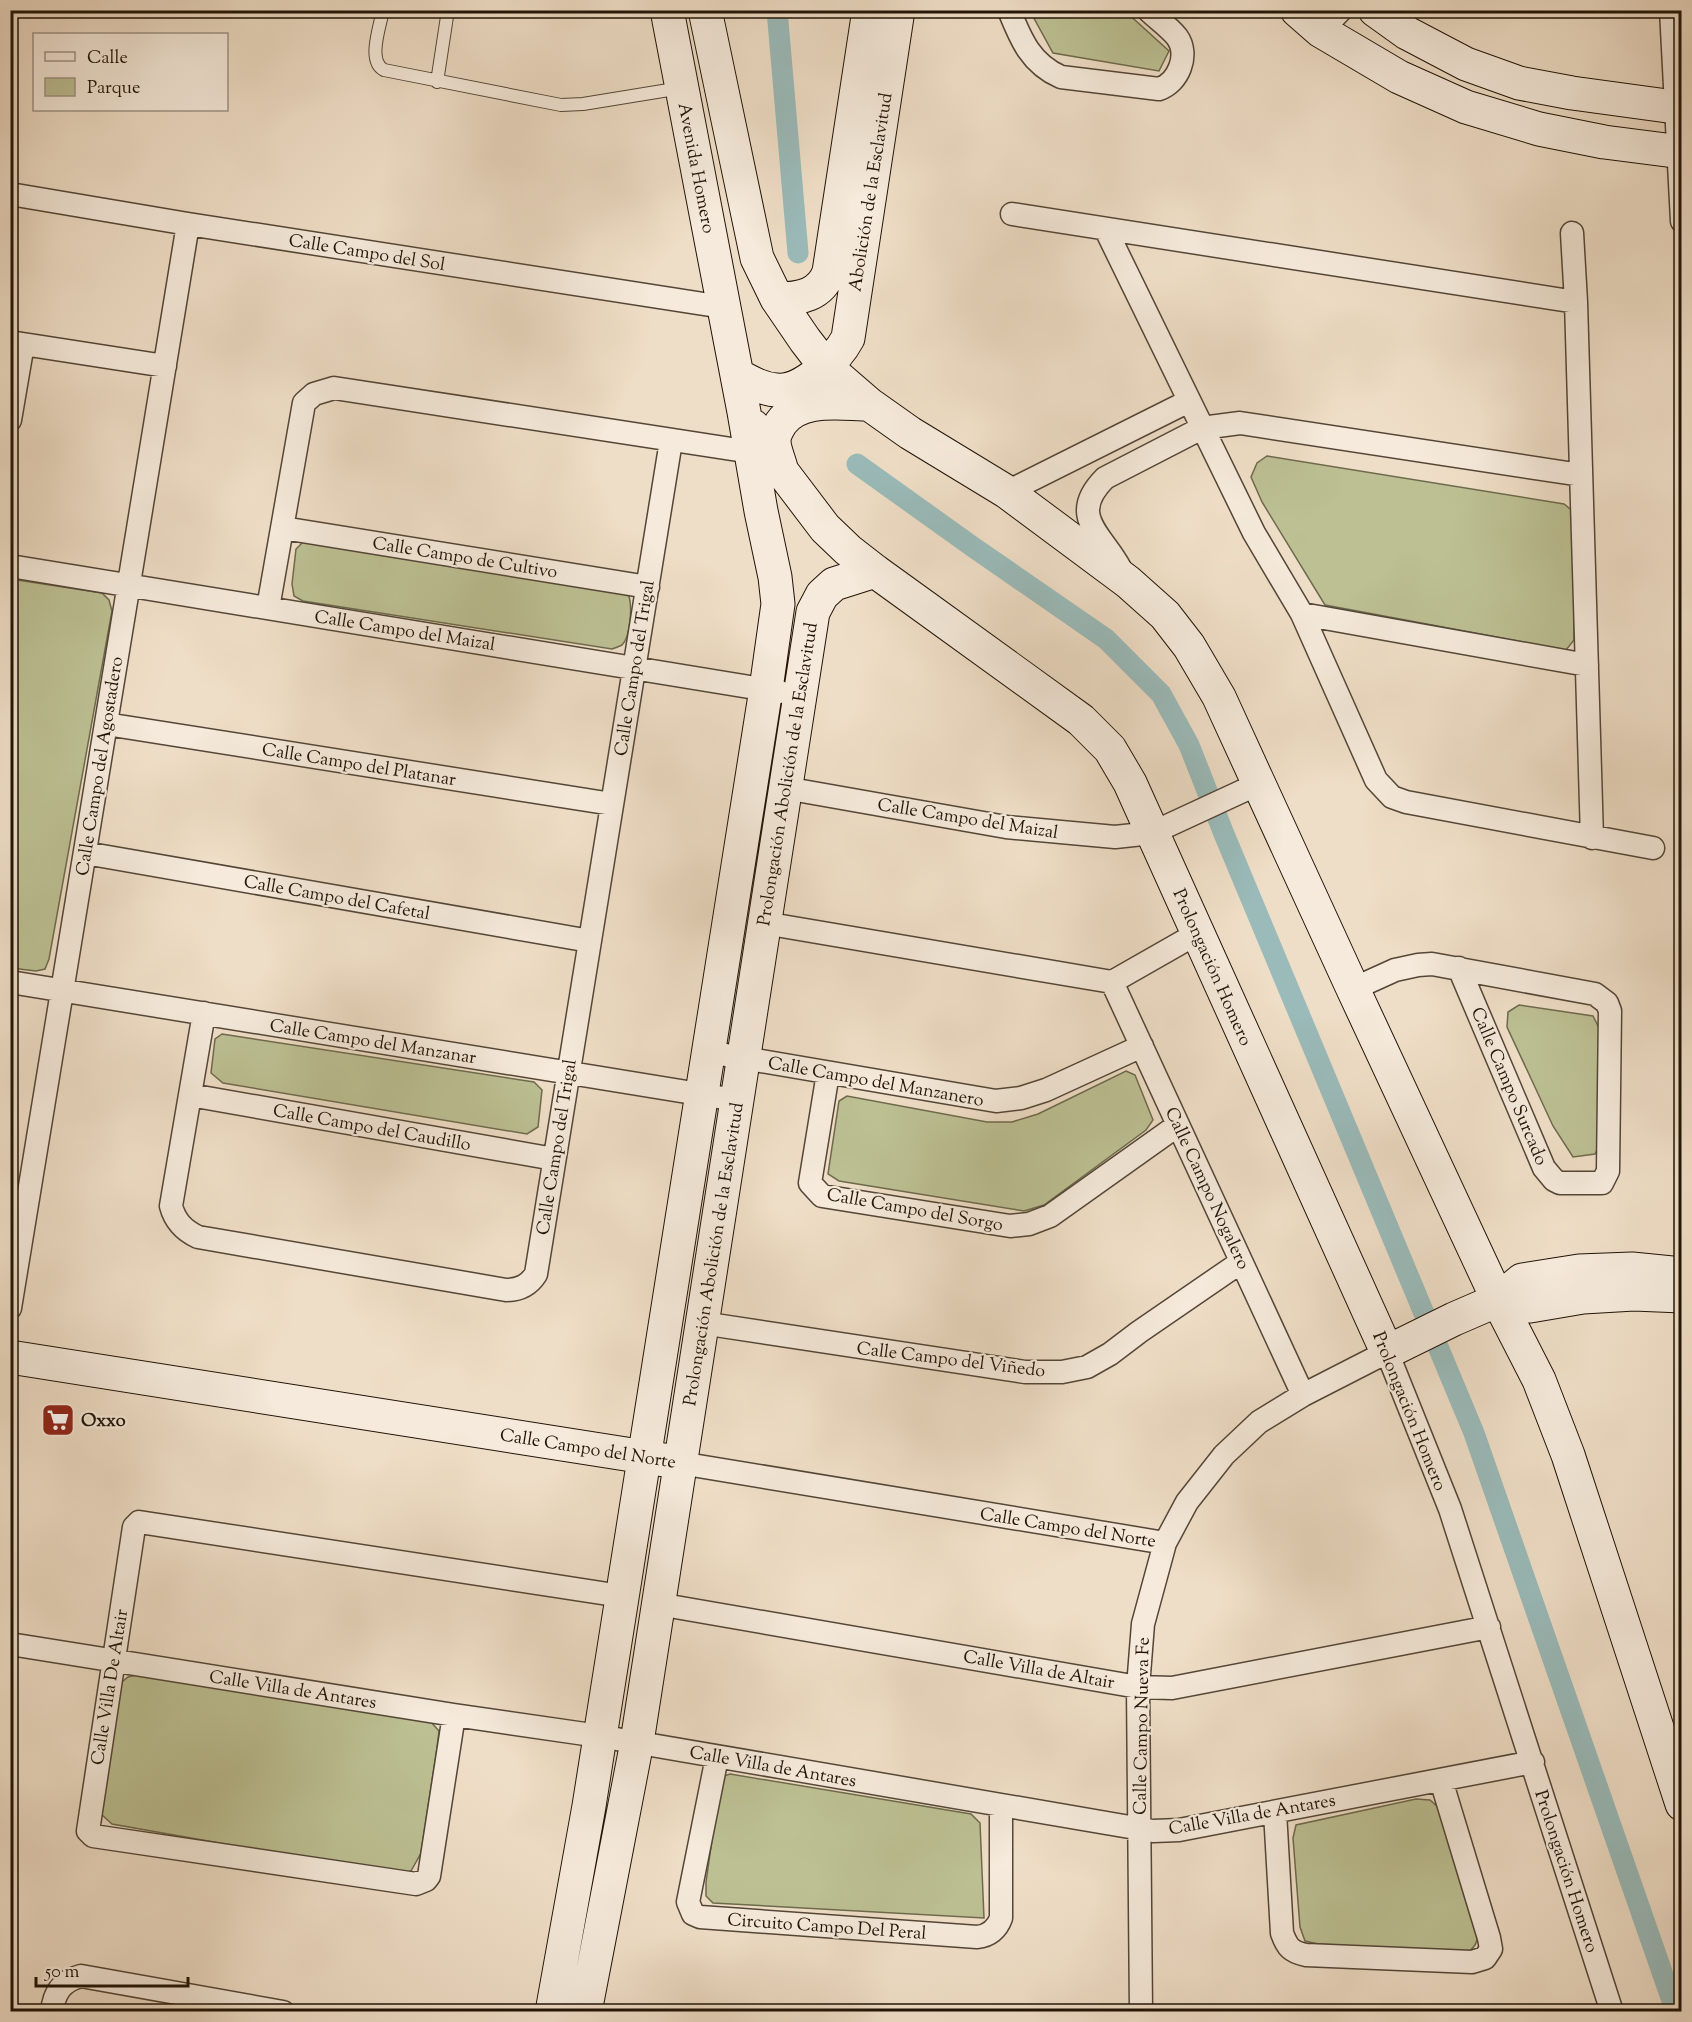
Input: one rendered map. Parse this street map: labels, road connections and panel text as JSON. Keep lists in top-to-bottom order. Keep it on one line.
{"streets":{"main road":["Avenida Homero","Abolición de la Esclavitud","Prolongación Abolición de la Esclavitud","Prolongación Homero","Calle Campo del Norte","Calle Campo Nueva Fe"],"street":["Calle Campo del Sol","Calle Campo de Cultivo","Calle Campo del Maizal","Calle Campo del Trigal","Calle Campo del Platanar","Calle Campo del Agostadero","Calle Campo del Cafetal","Calle Campo del Manzanar","Calle Campo del Manzanero","Calle Campo Surcado","Calle Campo del Caudillo","Calle Campo Nogalero","Calle Campo del Sorgo","Calle Campo del Viñedo","Calle Villa de Altair","Calle Villa De Altair","Calle Villa de Antares","Circuito Campo Del Peral"]},"crossings":[["Avenida Homero","Calle Campo del Sol"],["Avenida Homero","Prolongación Abolición de la Esclavitud"],["Abolición de la Esclavitud","Prolongación Abolición de la Esclavitud"],["Calle Campo del Sol","Calle Campo del Agostadero"],["Calle Campo del Sol","Prolongación Abolición de la Esclavitud"],["Calle Campo de Cultivo","Calle Campo del Trigal"],["Calle Campo del Maizal","Calle Campo del Trigal"],["Calle Campo del Maizal","Calle Campo del Agostadero"],["Calle Campo del Maizal","Prolongación Abolición de la Esclavitud"],["Calle Campo del Maizal","Prolongación Homero"],["Calle Campo del Trigal","Calle Campo del Platanar"],["Calle Campo del Trigal","Calle Campo del Cafetal"],["Calle Campo del Trigal","Calle Campo del Manzanar"],["Calle Campo del Trigal","Calle Campo del Caudillo"],["Calle Campo del Platanar","Calle Campo del Agostadero"],["Calle Campo del Agostadero","Calle Campo del Cafetal"],["Calle Campo del Agostadero","Calle Campo del Manzanar"],["Prolongación Abolición de la Esclavitud","Calle Campo del Manzanar"],["Prolongación Abolición de la Esclavitud","Calle Campo del Manzanero"],["Prolongación Abolición de la Esclavitud","Calle Campo del Viñedo"],["Prolongación Abolición de la Esclavitud","Calle Campo del Norte"],["Prolongación Abolición de la Esclavitud","Calle Villa de Altair"],["Prolongación Abolición de la Esclavitud","Calle Villa De Altair"],["Prolongación Abolición de la Esclavitud","Calle Villa de Antares"],["Prolongación Homero","Calle Villa de Altair"],["Prolongación Homero","Calle Villa de Antares"],["Prolongación Homero","Calle Campo Nueva Fe"],["Calle Campo del Manzanero","Calle Campo Nogalero"],["Calle Campo del Manzanero","Calle Campo del Sorgo"],["Calle Campo Nogalero","Calle Campo del Sorgo"],["Calle Campo Nogalero","Calle Campo del Viñedo"],["Calle Campo Nogalero","Calle Campo Nueva Fe"],["Calle Campo del Norte","Calle Campo Nueva Fe"],["Calle Villa de Altair","Calle Campo Nueva Fe"],["Calle Villa De Altair","Calle Villa de Antares"],["Calle Villa de Antares","Calle Campo Nueva Fe"],["Calle Villa de Antares","Circuito Campo Del Peral"]],"places":{"supermarket":["Oxxo"]},"legend":["Calle","Parque"],"scale_bar":"50 m"}
